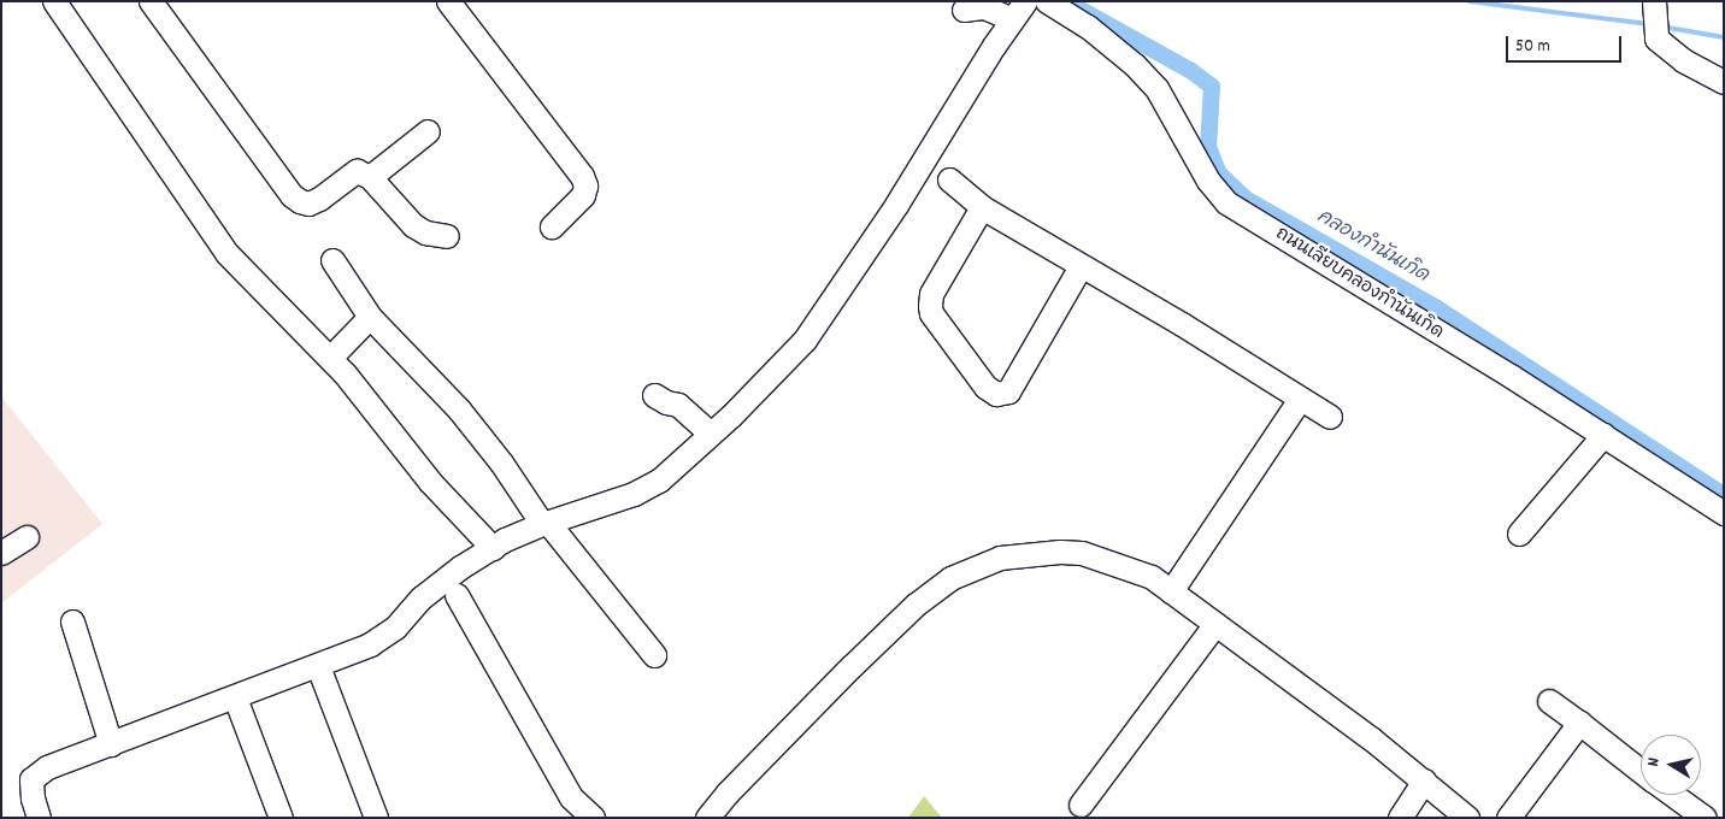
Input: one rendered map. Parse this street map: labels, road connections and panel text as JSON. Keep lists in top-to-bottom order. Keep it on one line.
{"streets":{"street":["ถนนเลียบคลองกำนันเกิด"]},"water":["คลองกำนันเกิด"],"scale_bar":"50 m","north":"left"}
